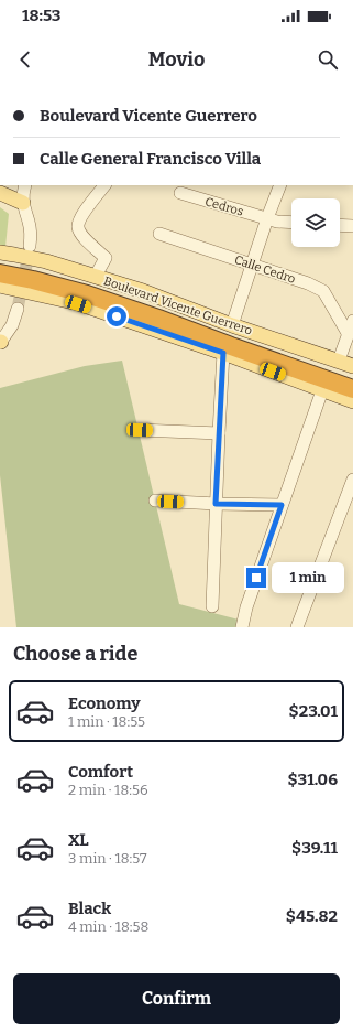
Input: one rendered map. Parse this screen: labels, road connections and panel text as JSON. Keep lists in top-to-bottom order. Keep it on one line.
{"streets":{"highway":["Boulevard Vicente Guerrero"],"street":["Cedros","Calle Cedro"]},"page":{"status":"18:53","header":"Movio","banner":["Boulevard Vicente Guerrero","Calle General Francisco Villa"],"bubble":"1 min","heading":"Choose a ride","list":[{"name":"Economy","note":"1 min · 18:55","value":"$23.01"},{"name":"Comfort","note":"2 min · 18:56","value":"$31.06"},{"name":"XL","note":"3 min · 18:57","value":"$39.11"},{"name":"Black","note":"4 min · 18:58","value":"$45.82"}],"buttons":"Confirm"}}
